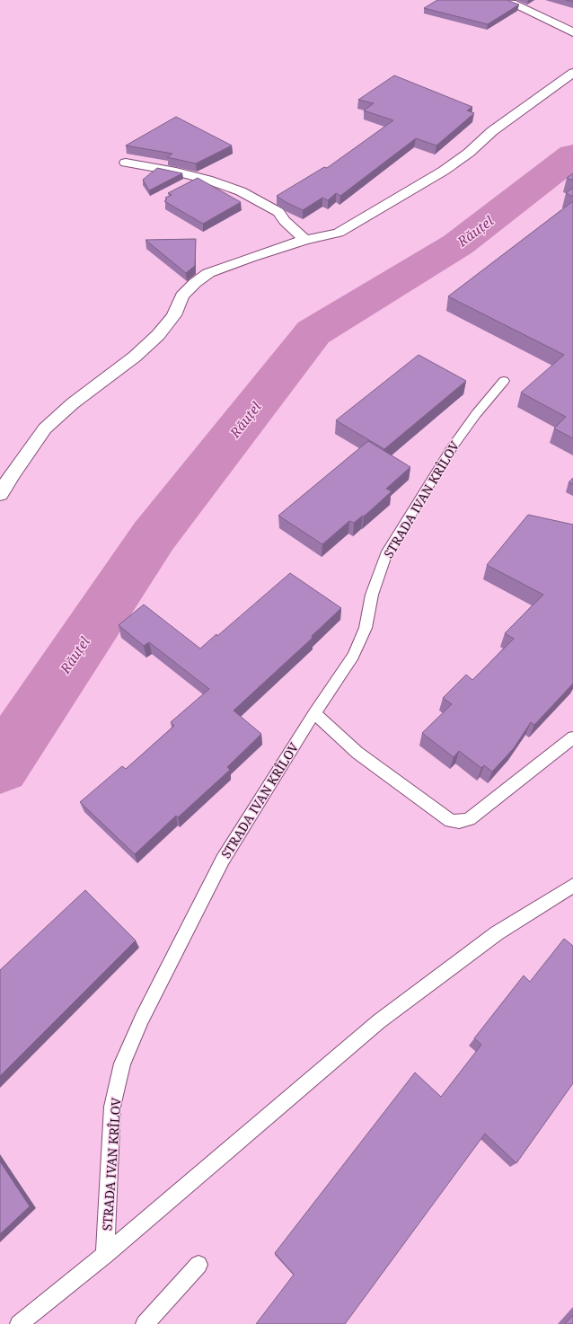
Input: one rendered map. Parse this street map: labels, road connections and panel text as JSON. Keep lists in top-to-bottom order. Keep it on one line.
{"streets":{"lane":["STRADA IVAN KRÎLOV"]},"water":["Răuțel"]}
